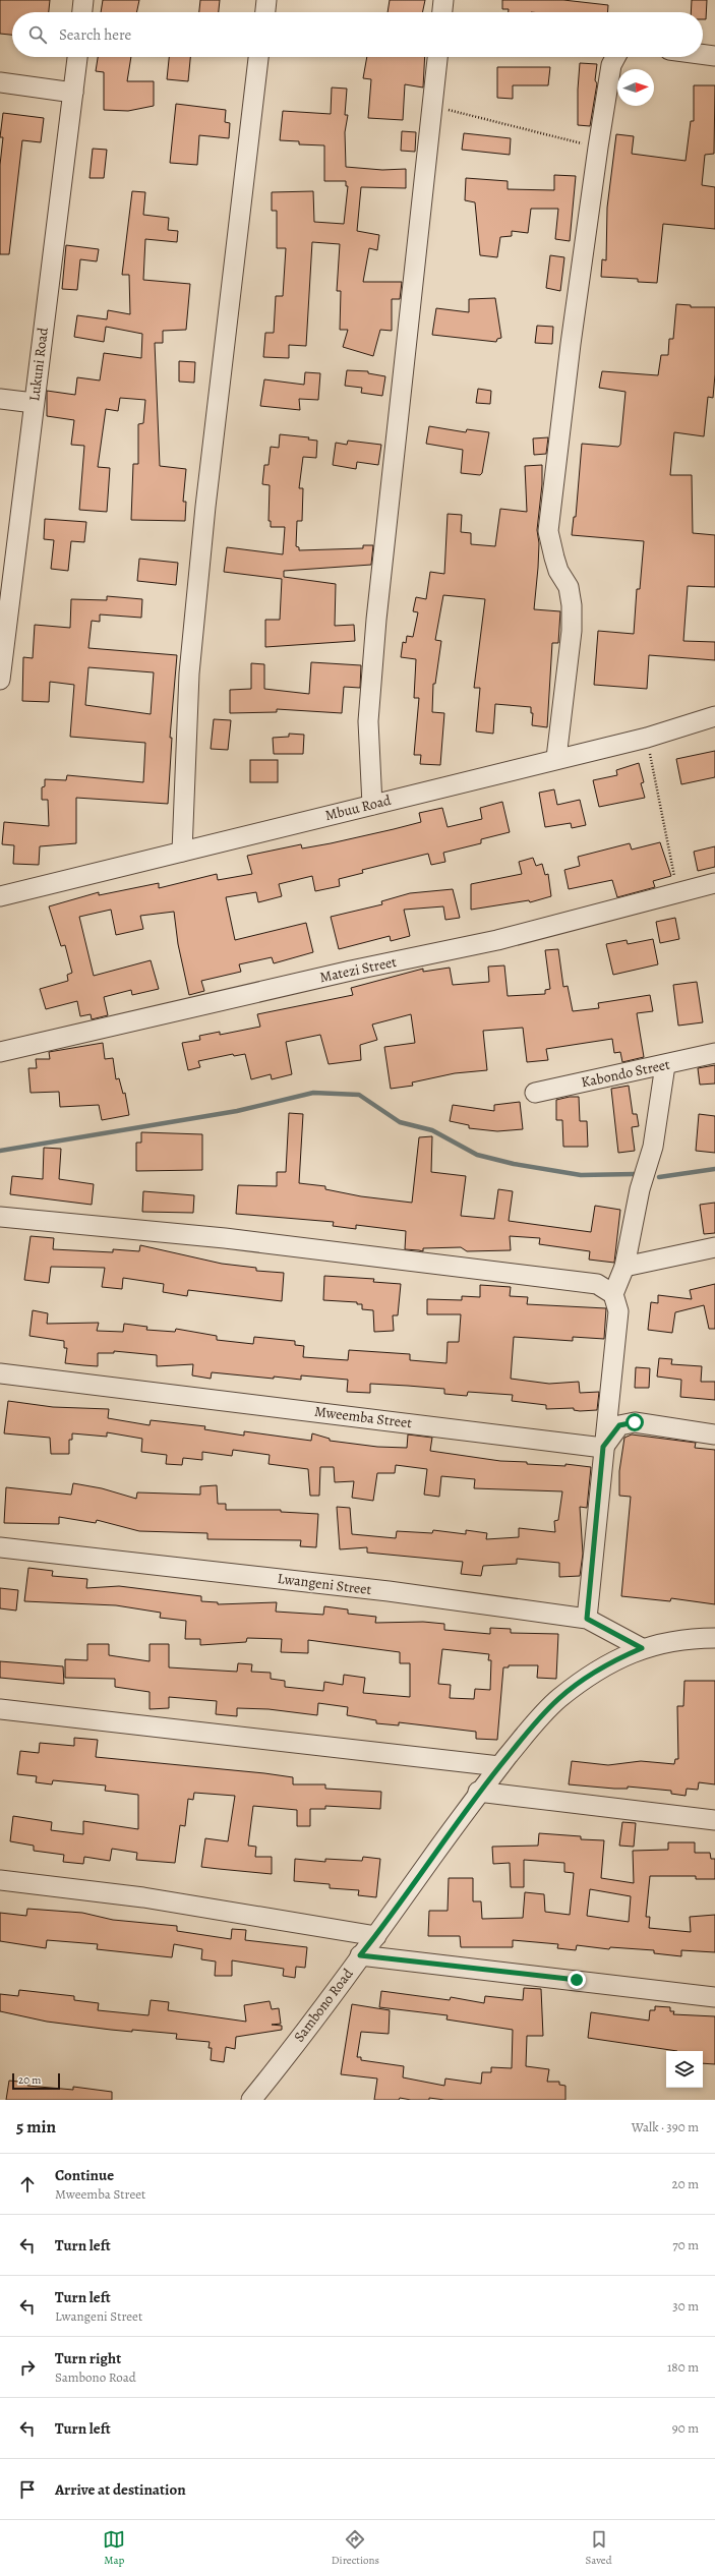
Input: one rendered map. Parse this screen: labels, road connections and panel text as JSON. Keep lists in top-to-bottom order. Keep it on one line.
{"streets":{"street":["Lukuni Road","Mbuu Road","Matezi Street","Kabondo Street","Mweemba Street","Lwangeni Street","Sambono Road"]},"crossings":[["Lwangeni Street","Sambono Road"]],"scale_bar":"20 m","north":"right","page":{"search":"Search here","scale":"20 m","heading":["5 min","Walk · 390 m"],"list":[["Continue","Mweemba Street","20 m"],["Turn left","70 m"],["Turn left","Lwangeni Street","30 m"],["Turn right","Sambono Road","180 m"],["Turn left","90 m"],"Arrive at destination"],"nav":["Map","Directions","Saved"]}}
